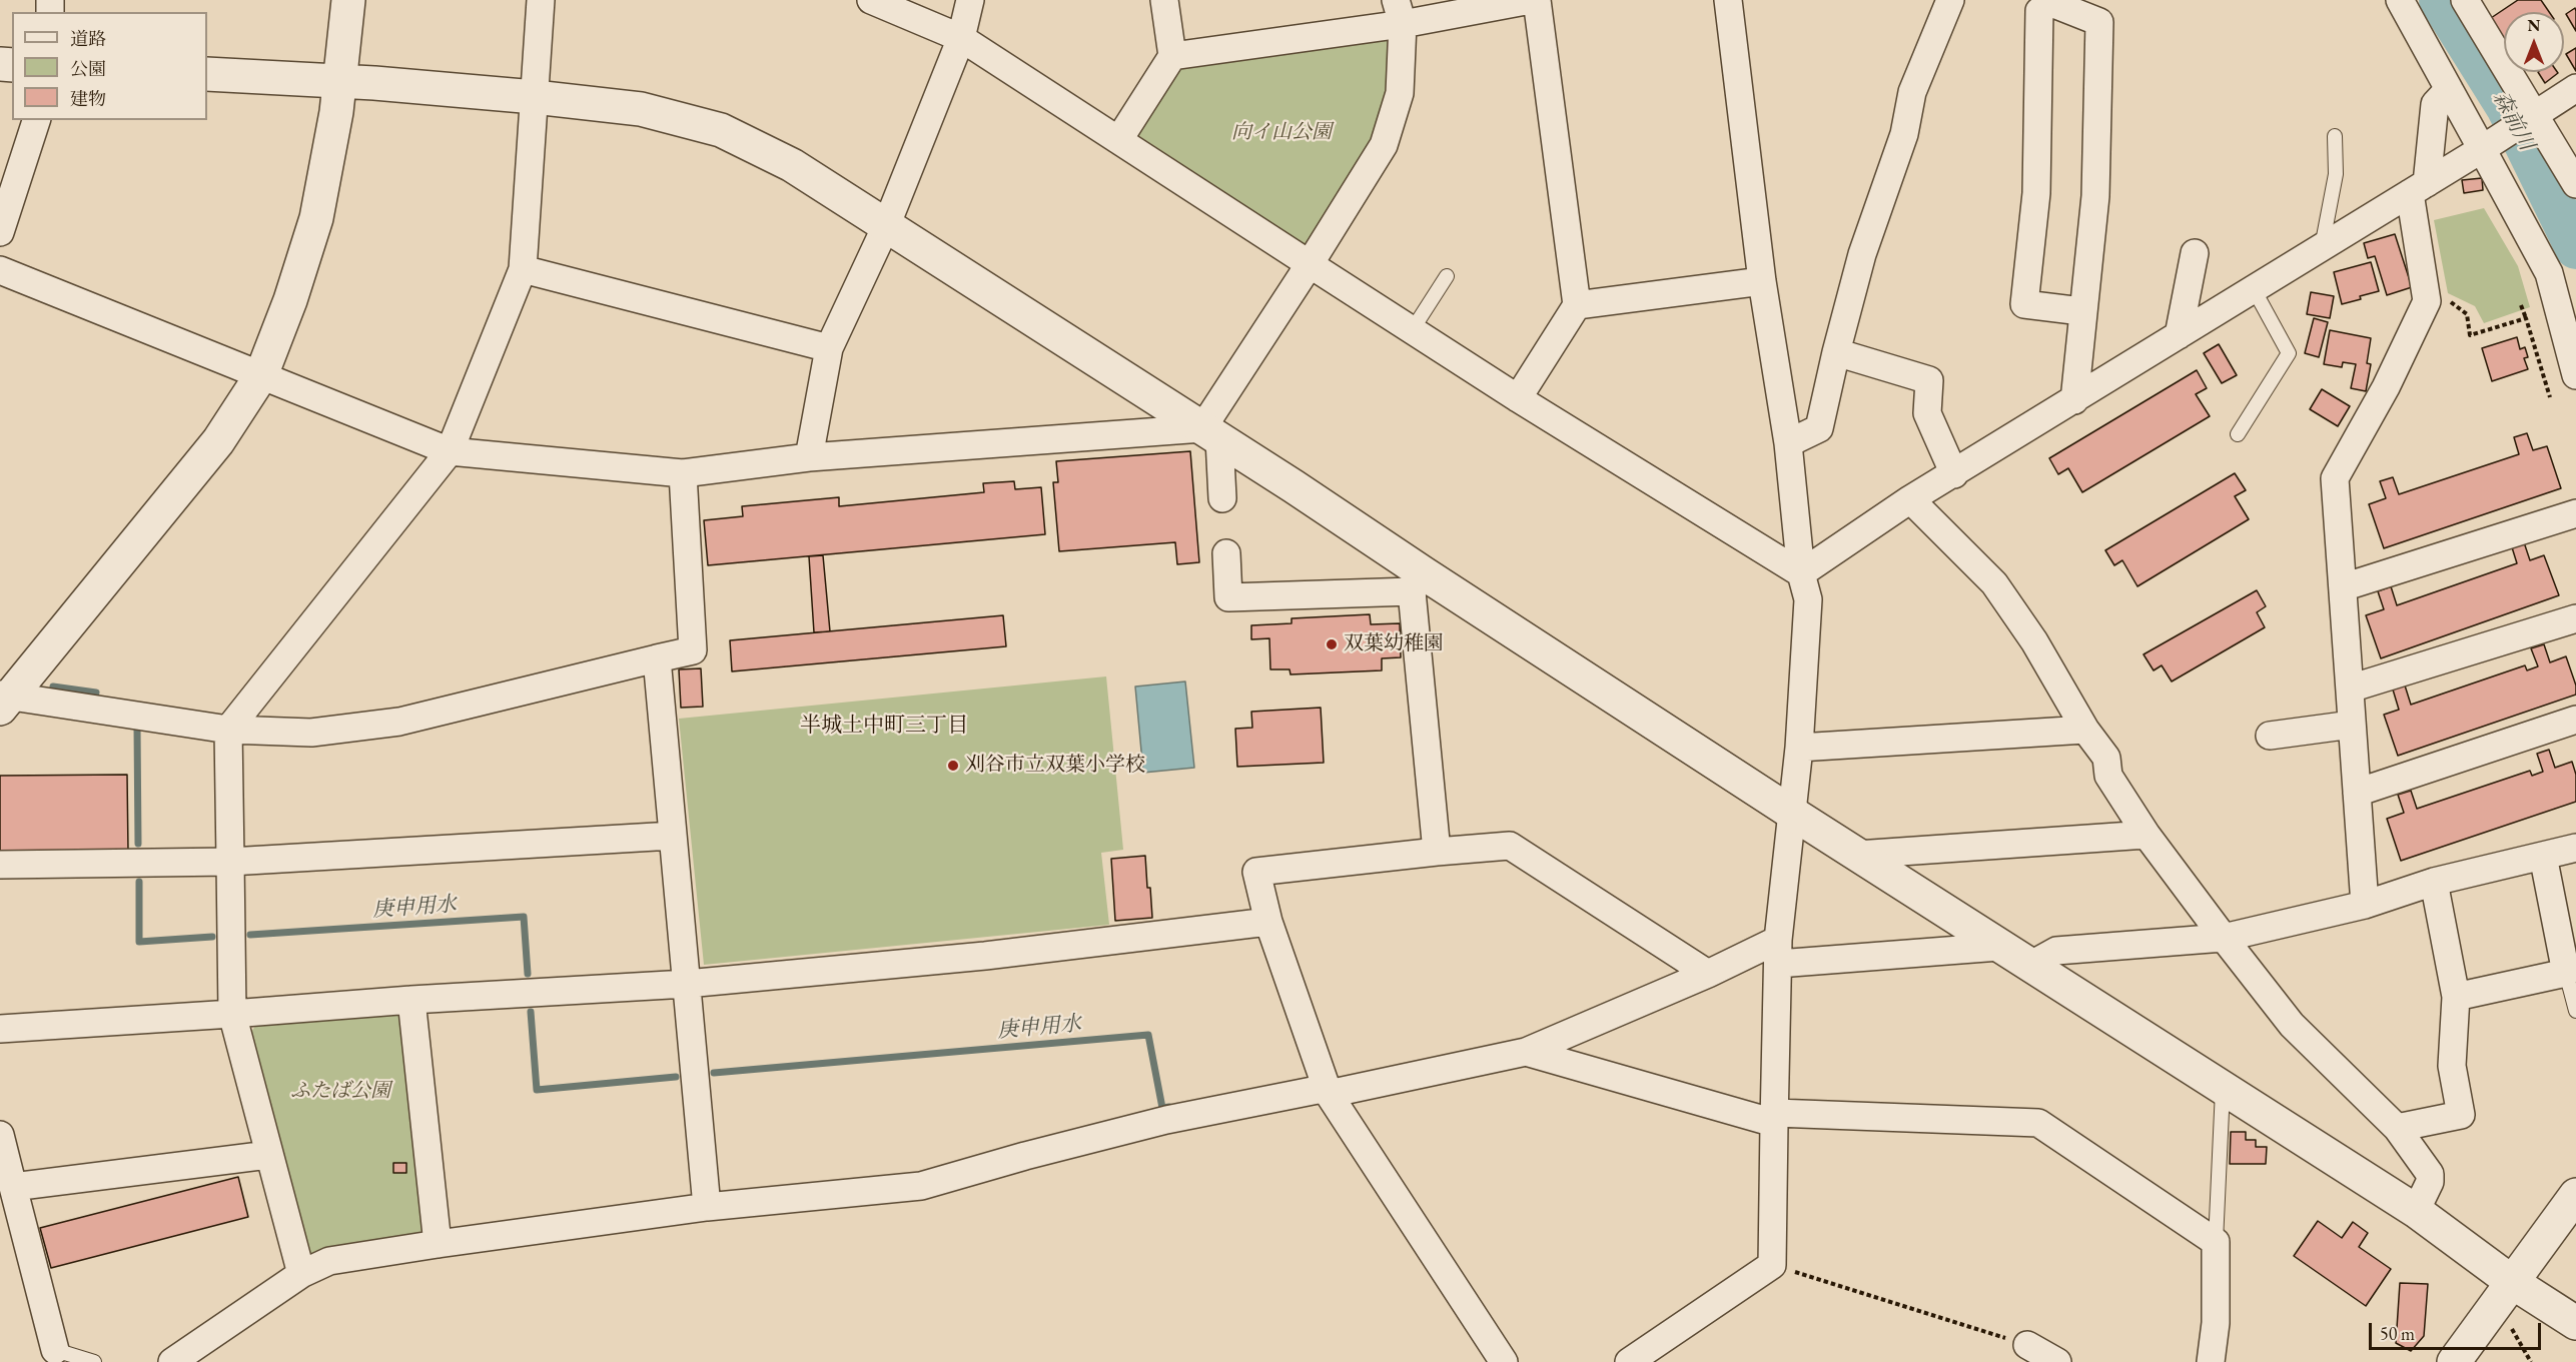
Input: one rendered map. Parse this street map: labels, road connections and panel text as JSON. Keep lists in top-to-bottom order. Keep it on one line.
{"districts":["半城土中町三丁目"],"water":["森前川","庚申用水"],"parks":["向イ山公園","ふたば公園"],"places":["双葉幼稚園","刈谷市立双葉小学校"],"legend":["道路","公園","建物"],"scale_bar":"50 m","north":"top"}
